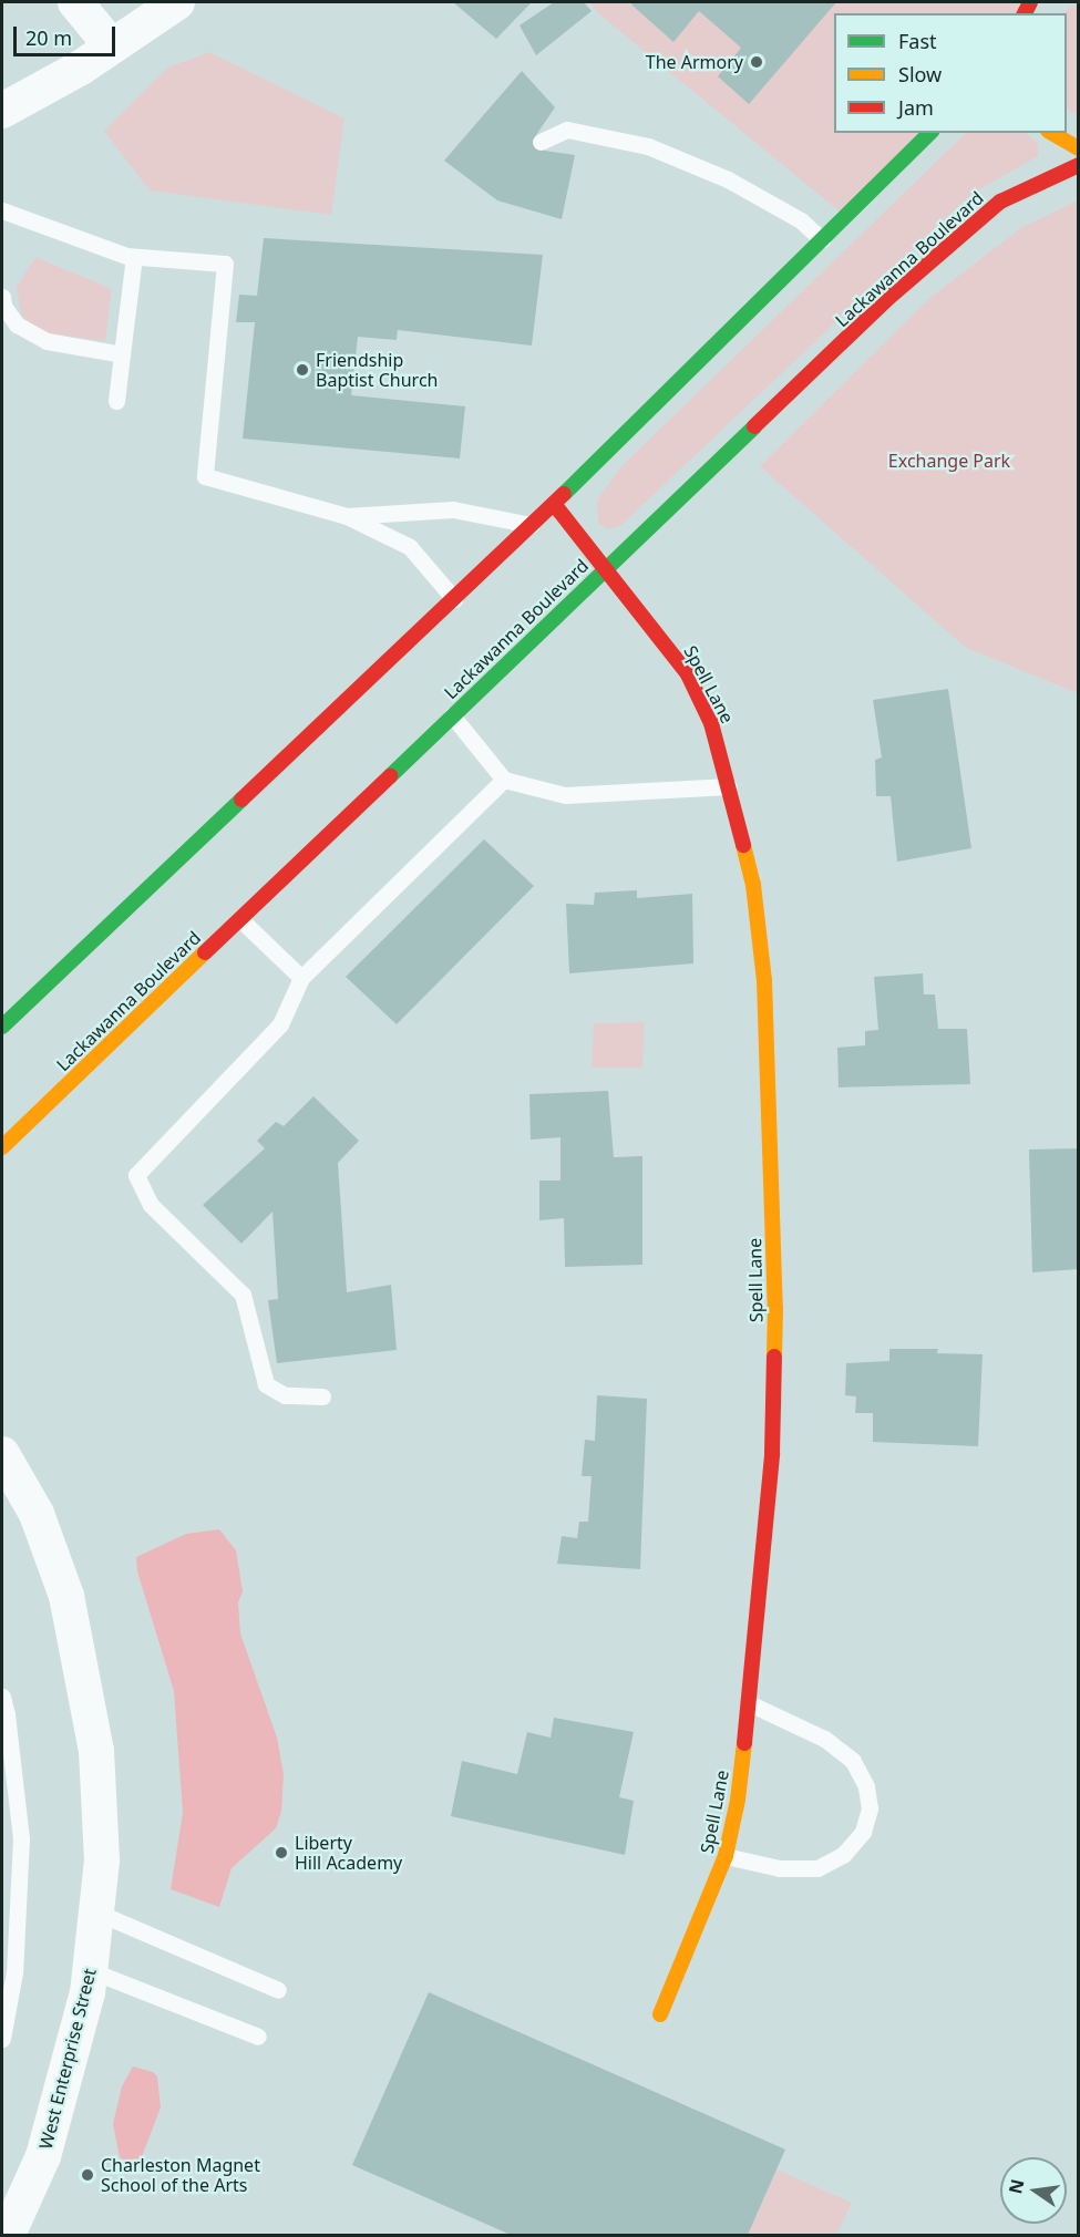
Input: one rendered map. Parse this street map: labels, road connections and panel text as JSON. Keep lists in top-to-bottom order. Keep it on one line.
{"streets":{"street":["Lackawanna Boulevard","Spell Lane","West Enterprise Street"]},"crossings":[["Lackawanna Boulevard","Spell Lane"]],"parks":["Exchange Park"],"places":["The Armory","Friendship Baptist Church","Liberty Hill Academy","Charleston Magnet School of the Arts"],"legend":["Fast","Slow","Jam"],"scale_bar":"20 m","north":"left"}
